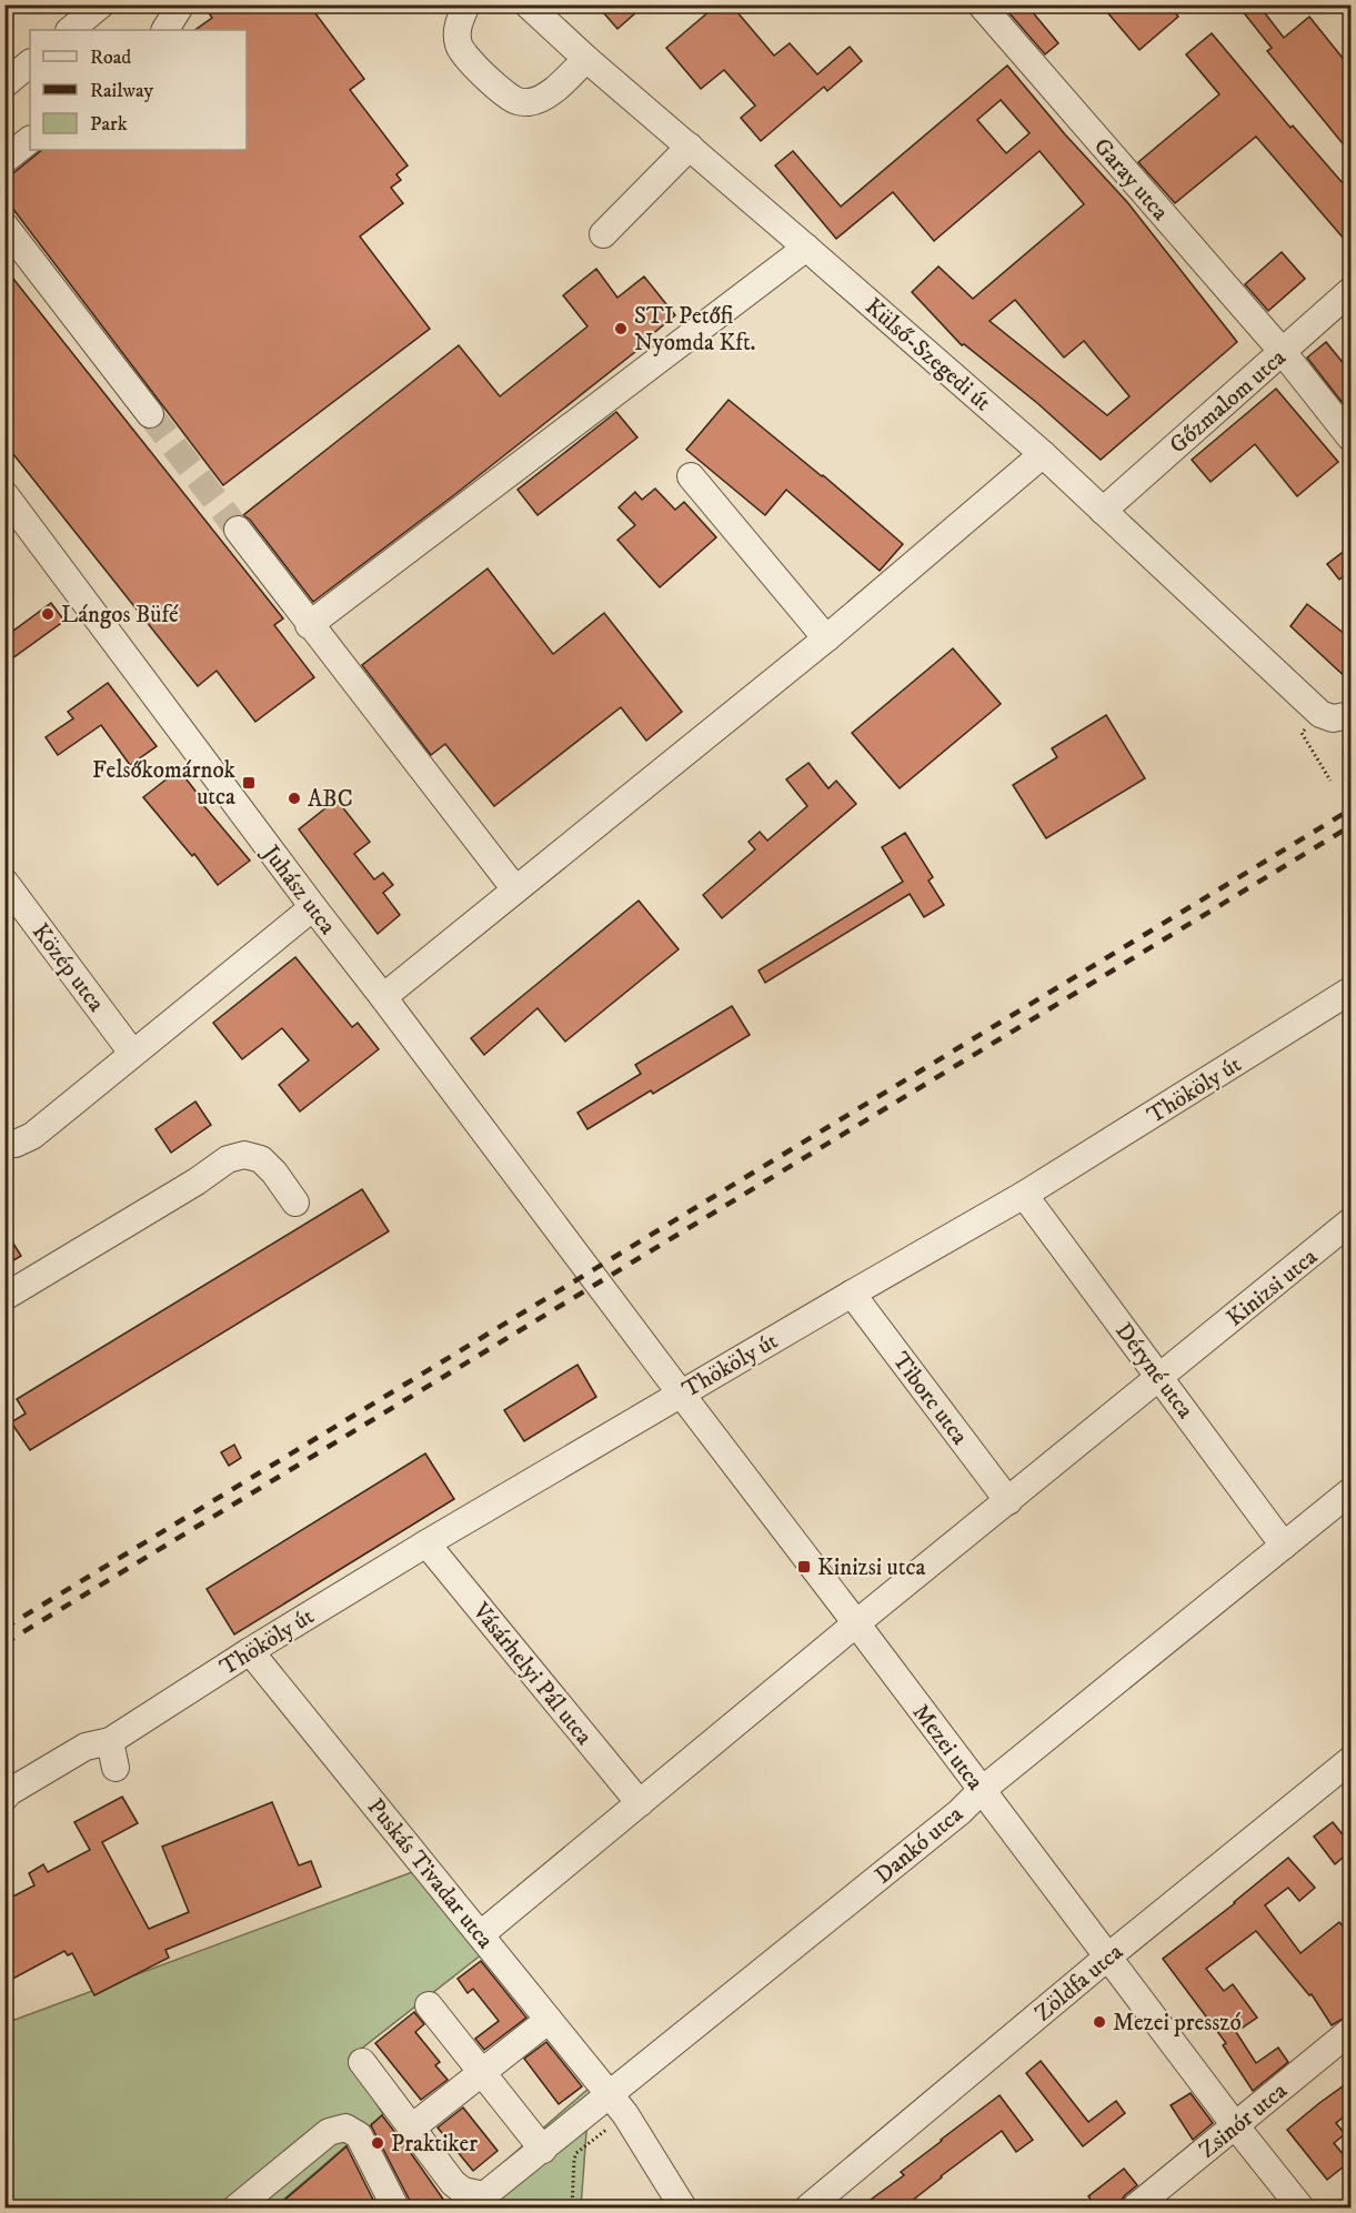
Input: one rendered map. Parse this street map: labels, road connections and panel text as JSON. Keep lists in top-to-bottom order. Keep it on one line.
{"streets":{"street":["Garay utca","Külső-Szegedi út","Gőzmalom utca","Juhász utca","Közép utca","Thököly út","Kinizsi utca","Déryné utca","Tiborc utca","Vásárhelyi Pál utca","Mezei utca","Dankó utca","Puskás Tivadar utca","Zöldfa utca","Zsinór utca"]},"crossings":[["Garay utca","Gőzmalom utca"],["Külső-Szegedi út","Gőzmalom utca"],["Juhász utca","Mezei utca"],["Thököly út","Déryné utca"],["Thököly út","Tiborc utca"],["Thököly út","Vásárhelyi Pál utca"],["Thököly út","Mezei utca"],["Thököly út","Puskás Tivadar utca"],["Kinizsi utca","Déryné utca"],["Kinizsi utca","Tiborc utca"],["Kinizsi utca","Vásárhelyi Pál utca"],["Kinizsi utca","Mezei utca"],["Kinizsi utca","Puskás Tivadar utca"],["Déryné utca","Dankó utca"],["Mezei utca","Dankó utca"],["Mezei utca","Zöldfa utca"],["Mezei utca","Zsinór utca"],["Dankó utca","Puskás Tivadar utca"]],"places":{"other":["STI Petőfi Nyomda Kft.","Lángos Büfé","ABC","Mezei presszó","Praktiker"],"transit":["Felsőkomárnok utca","Kinizsi utca"]},"legend":["Road","Railway","Park"]}
